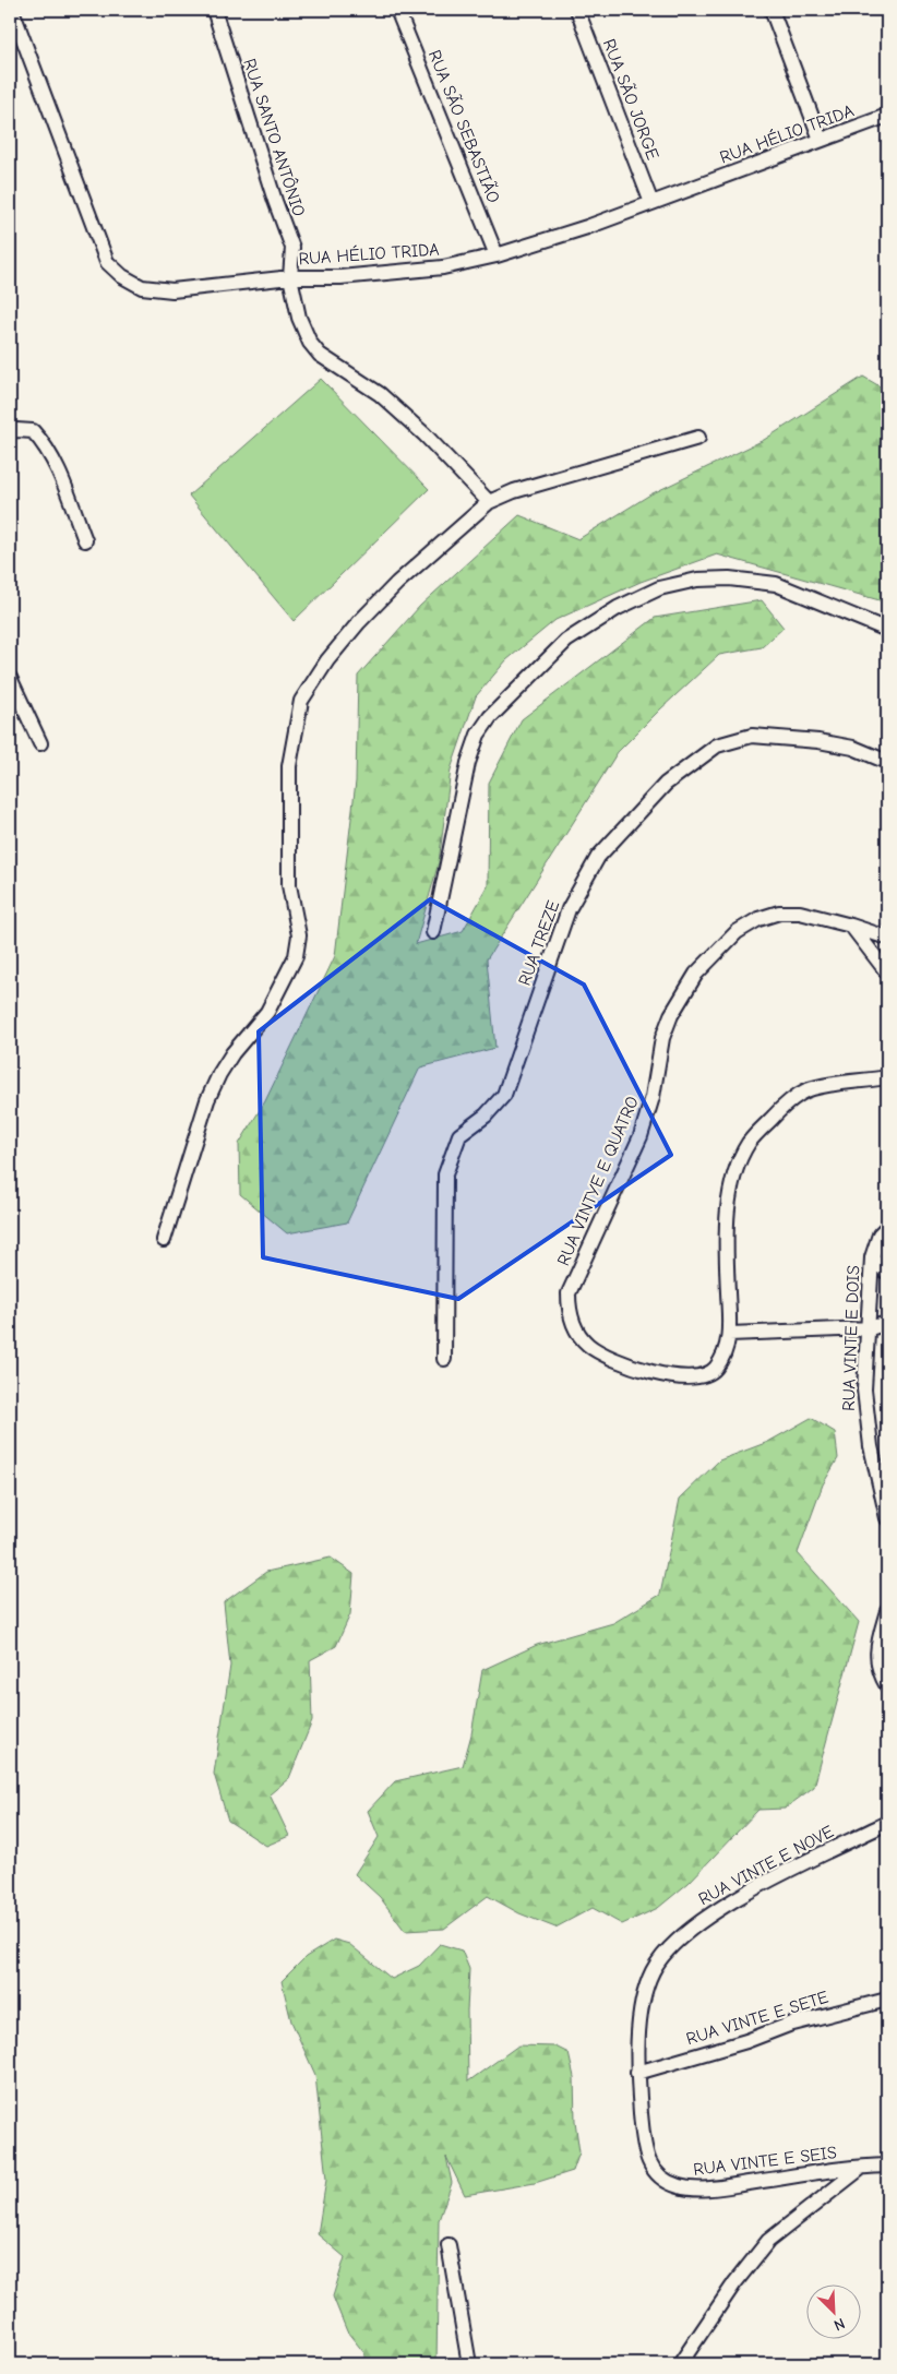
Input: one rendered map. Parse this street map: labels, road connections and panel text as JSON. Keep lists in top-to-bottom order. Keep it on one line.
{"streets":{"street":["RUA SÃO JORGE","RUA SÃO SEBASTIÃO","RUA HÉLIO TRIDA","RUA SANTO ANTÔNIO","RUA TREZE","RUA VINTYE E QUATRO","RUA VINTE E DOIS","RUA VINTE E NOVE","RUA VINTE E SETE","RUA VINTE E SEIS"]},"crossings":[["RUA SÃO JORGE","RUA HÉLIO TRIDA"],["RUA SÃO SEBASTIÃO","RUA HÉLIO TRIDA"],["RUA HÉLIO TRIDA","RUA SANTO ANTÔNIO"],["RUA VINTE E NOVE","RUA VINTE E SETE"],["RUA VINTE E NOVE","RUA VINTE E SEIS"],["RUA VINTE E SETE","RUA VINTE E SEIS"]],"north":"bottom right"}
